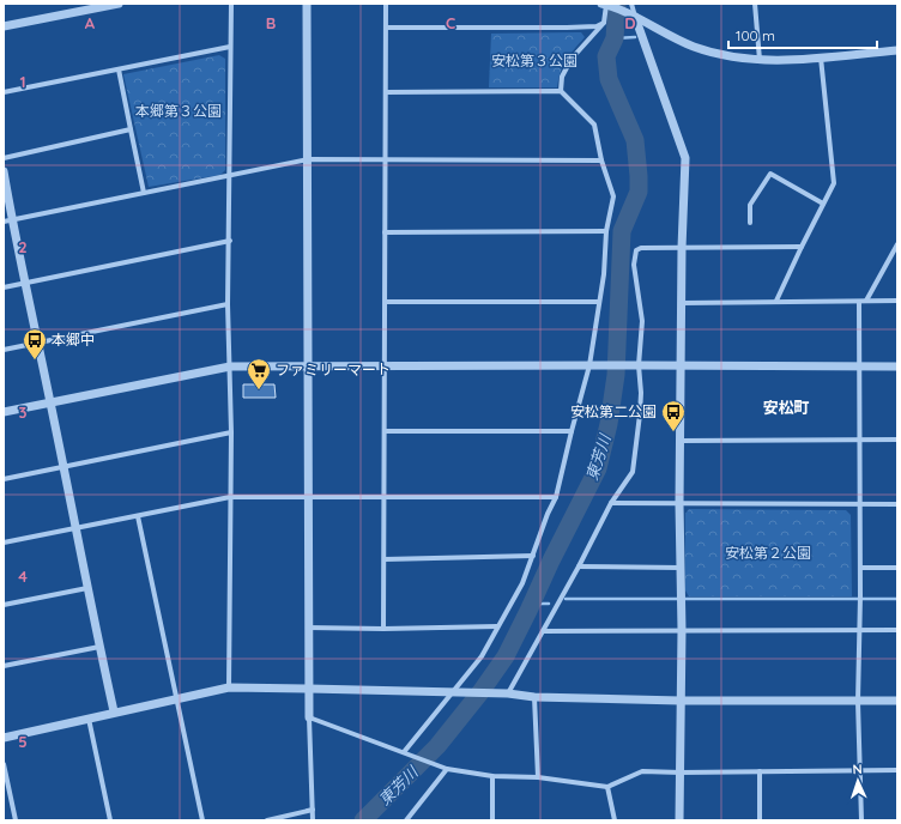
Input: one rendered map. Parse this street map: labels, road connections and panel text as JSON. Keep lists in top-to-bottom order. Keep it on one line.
{"districts":["安松町"],"water":["東芳川"],"parks":["安松第３公園","本郷第３公園","安松第２公園"],"places":{"bus stop":["本郷中","安松第二公園"],"supermarket":["ファミリーマート"]},"scale_bar":"100 m","north":"top","grid":{"columns":["A","B","C","D"],"rows":["1","2","3","4","5"]}}
